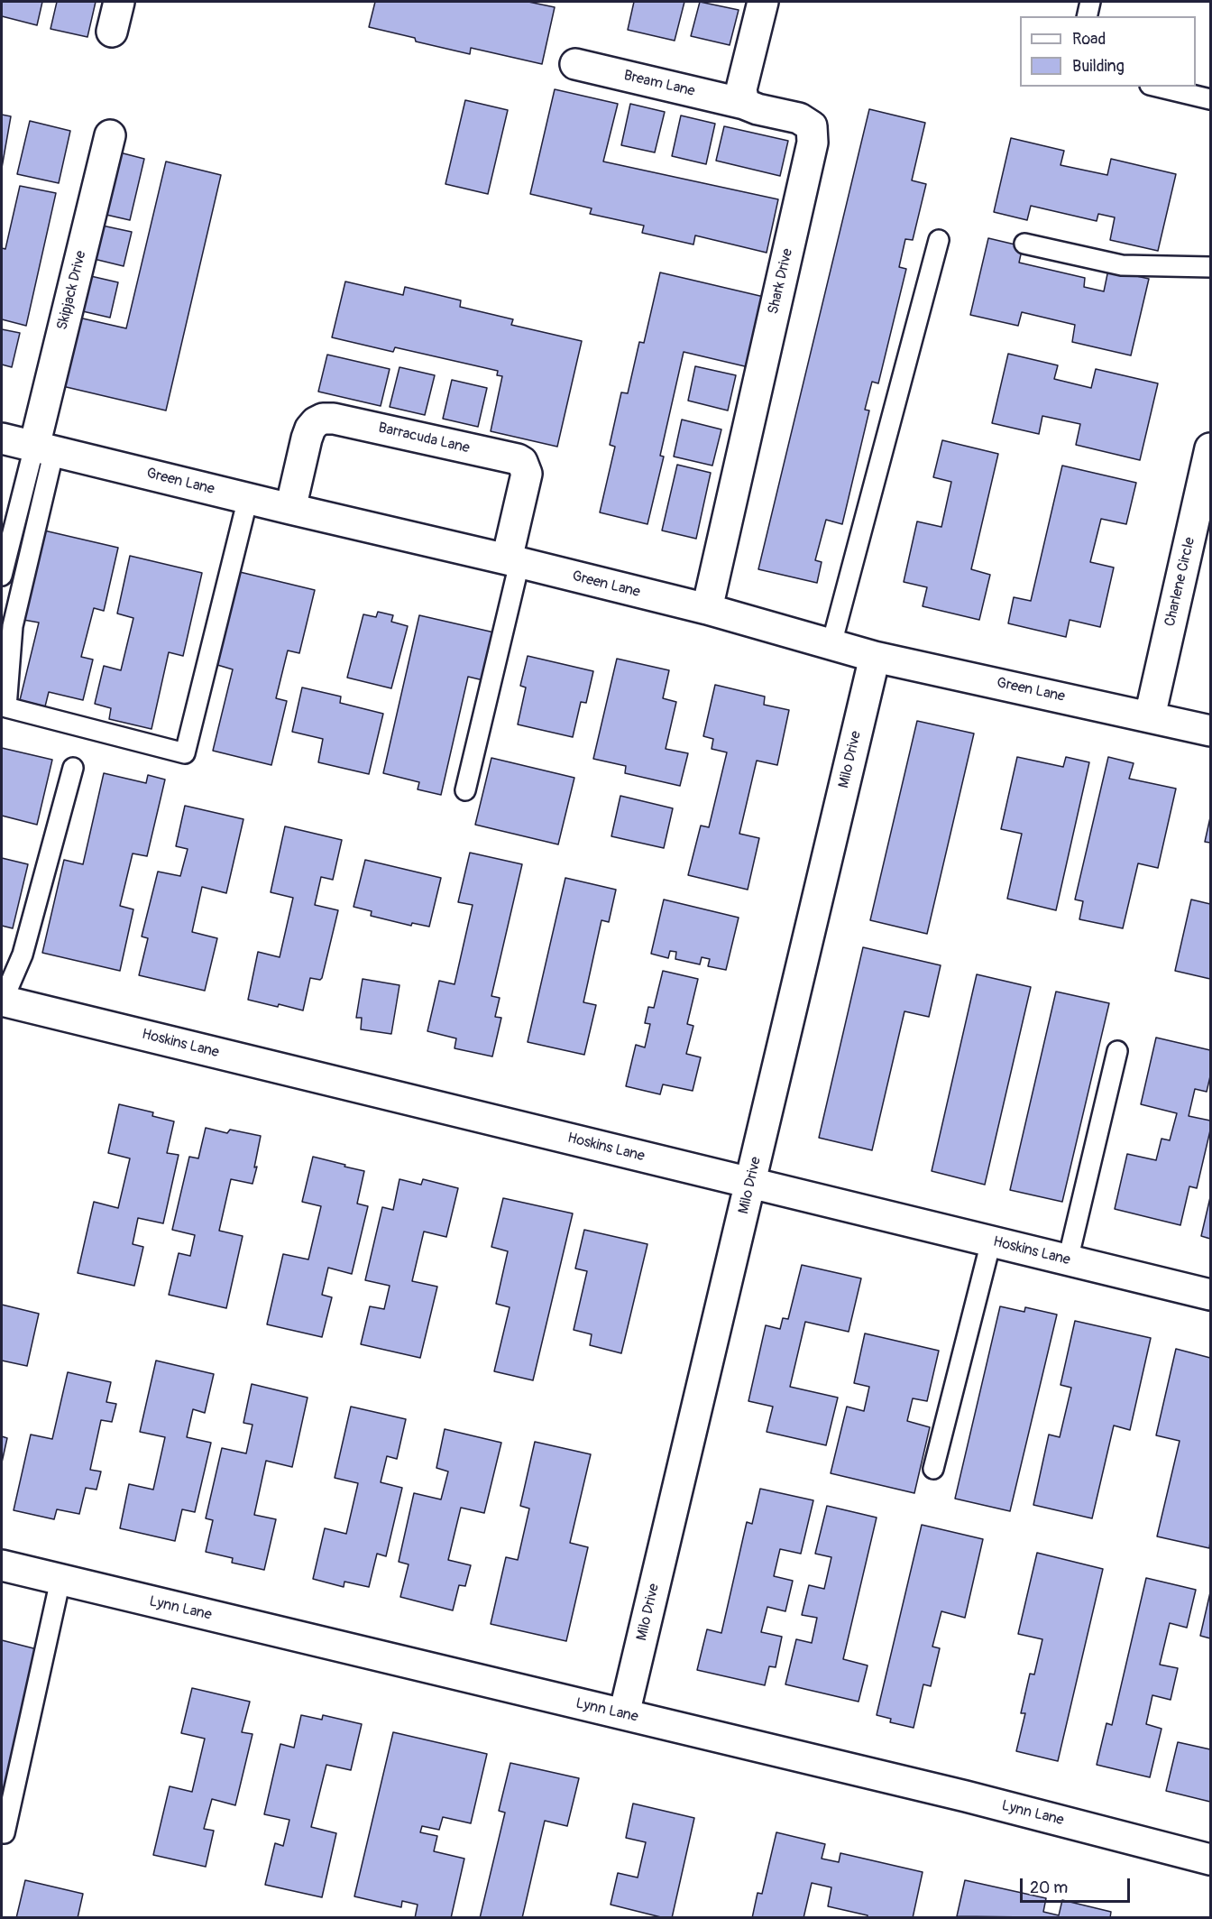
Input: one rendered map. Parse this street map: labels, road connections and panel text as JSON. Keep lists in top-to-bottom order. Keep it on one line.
{"streets":{"street":["Bream Lane","Shark Drive","Skipjack Drive","Barracuda Lane","Green Lane","Charlene Circle","Milo Drive","Hoskins Lane","Lynn Lane"]},"crossings":[["Bream Lane","Shark Drive"],["Shark Drive","Green Lane"],["Skipjack Drive","Green Lane"],["Barracuda Lane","Green Lane"],["Green Lane","Charlene Circle"],["Green Lane","Milo Drive"],["Milo Drive","Hoskins Lane"],["Milo Drive","Lynn Lane"]],"legend":["Road","Building"],"scale_bar":"20 m"}
